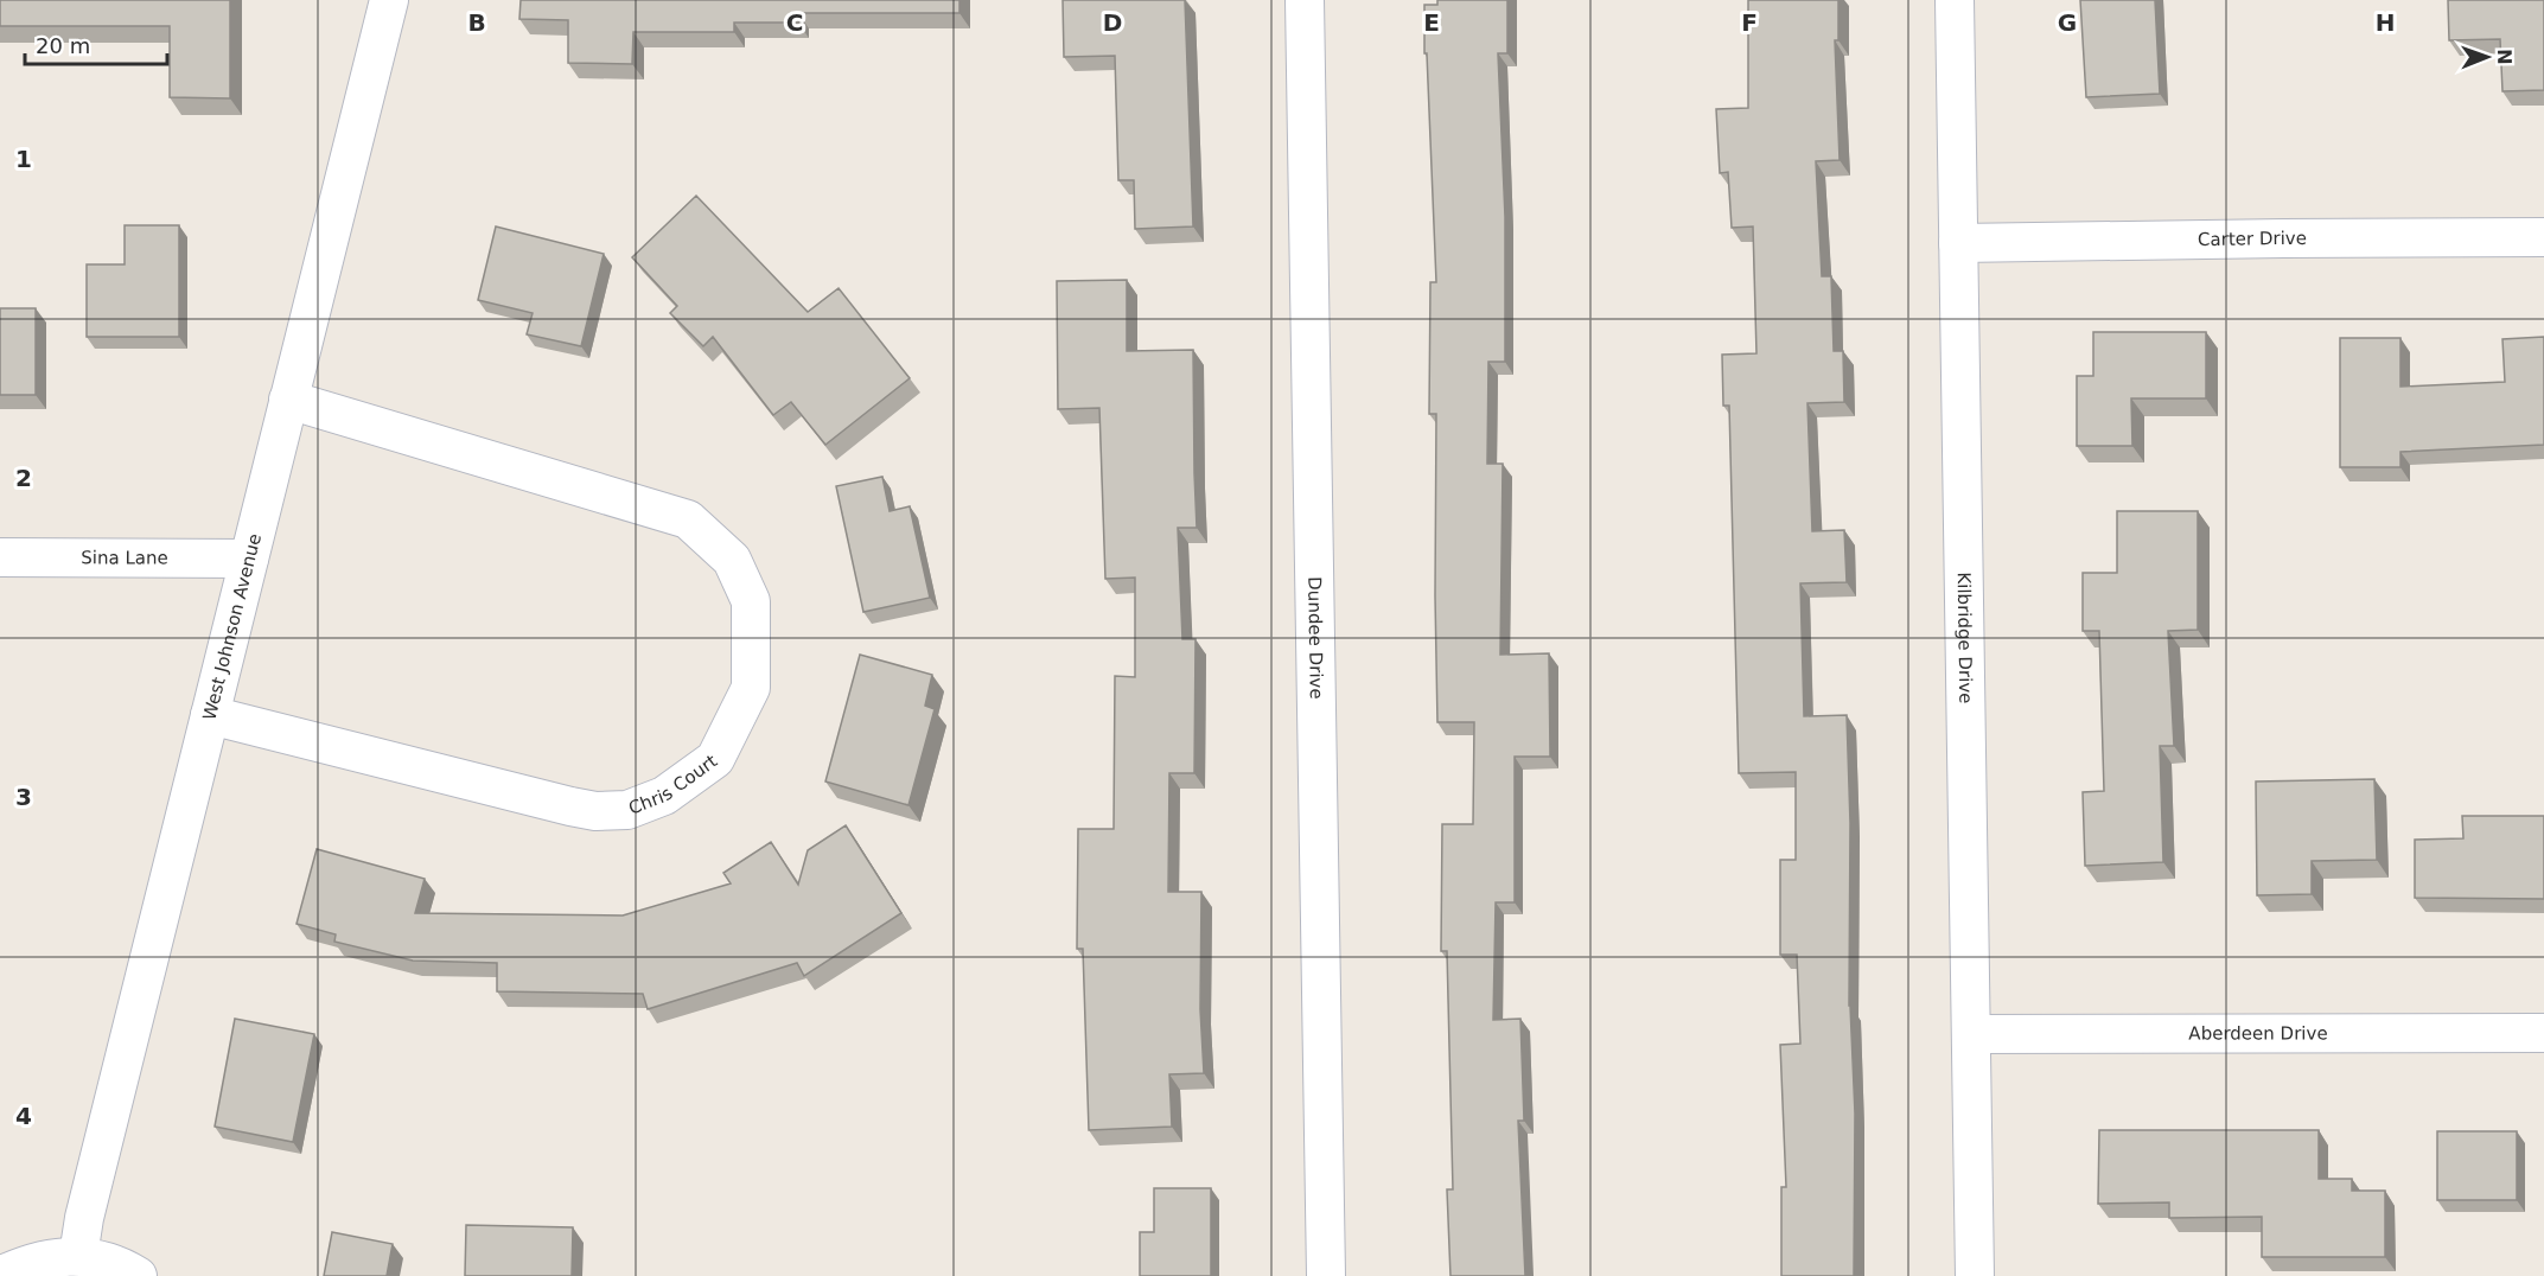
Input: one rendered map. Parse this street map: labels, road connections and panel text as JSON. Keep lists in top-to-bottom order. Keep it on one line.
{"streets":{"street":["Carter Drive","Sina Lane","West Johnson Avenue","Dundee Drive","Kilbridge Drive","Chris Court","Aberdeen Drive"]},"crossings":[["Carter Drive","Kilbridge Drive"],["Sina Lane","West Johnson Avenue"],["West Johnson Avenue","Chris Court"],["Kilbridge Drive","Aberdeen Drive"]],"scale_bar":"20 m","north":"right","grid":{"columns":["B","C","D","E","F","G","H"],"rows":["1","2","3","4"]}}
